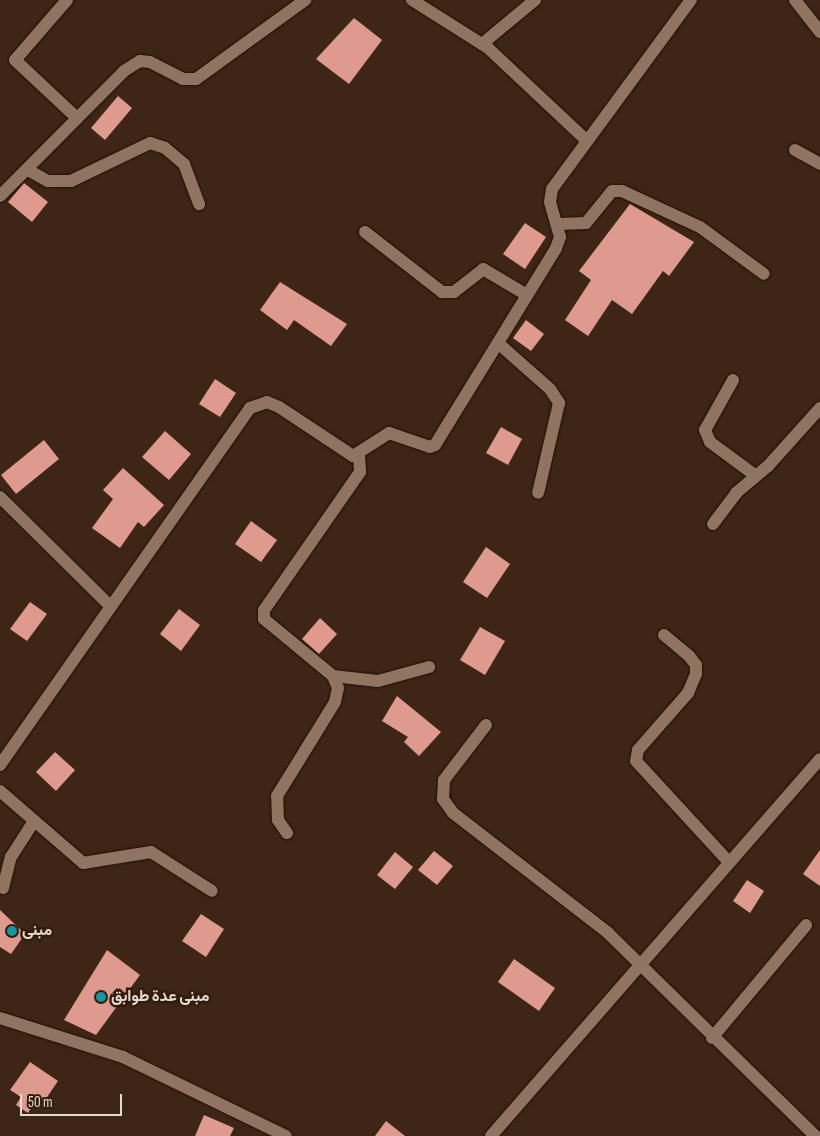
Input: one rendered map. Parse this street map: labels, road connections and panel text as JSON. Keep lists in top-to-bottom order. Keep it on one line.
{"places":["مبنى","مبنى عدة طوابق"],"scale_bar":"50 m"}
